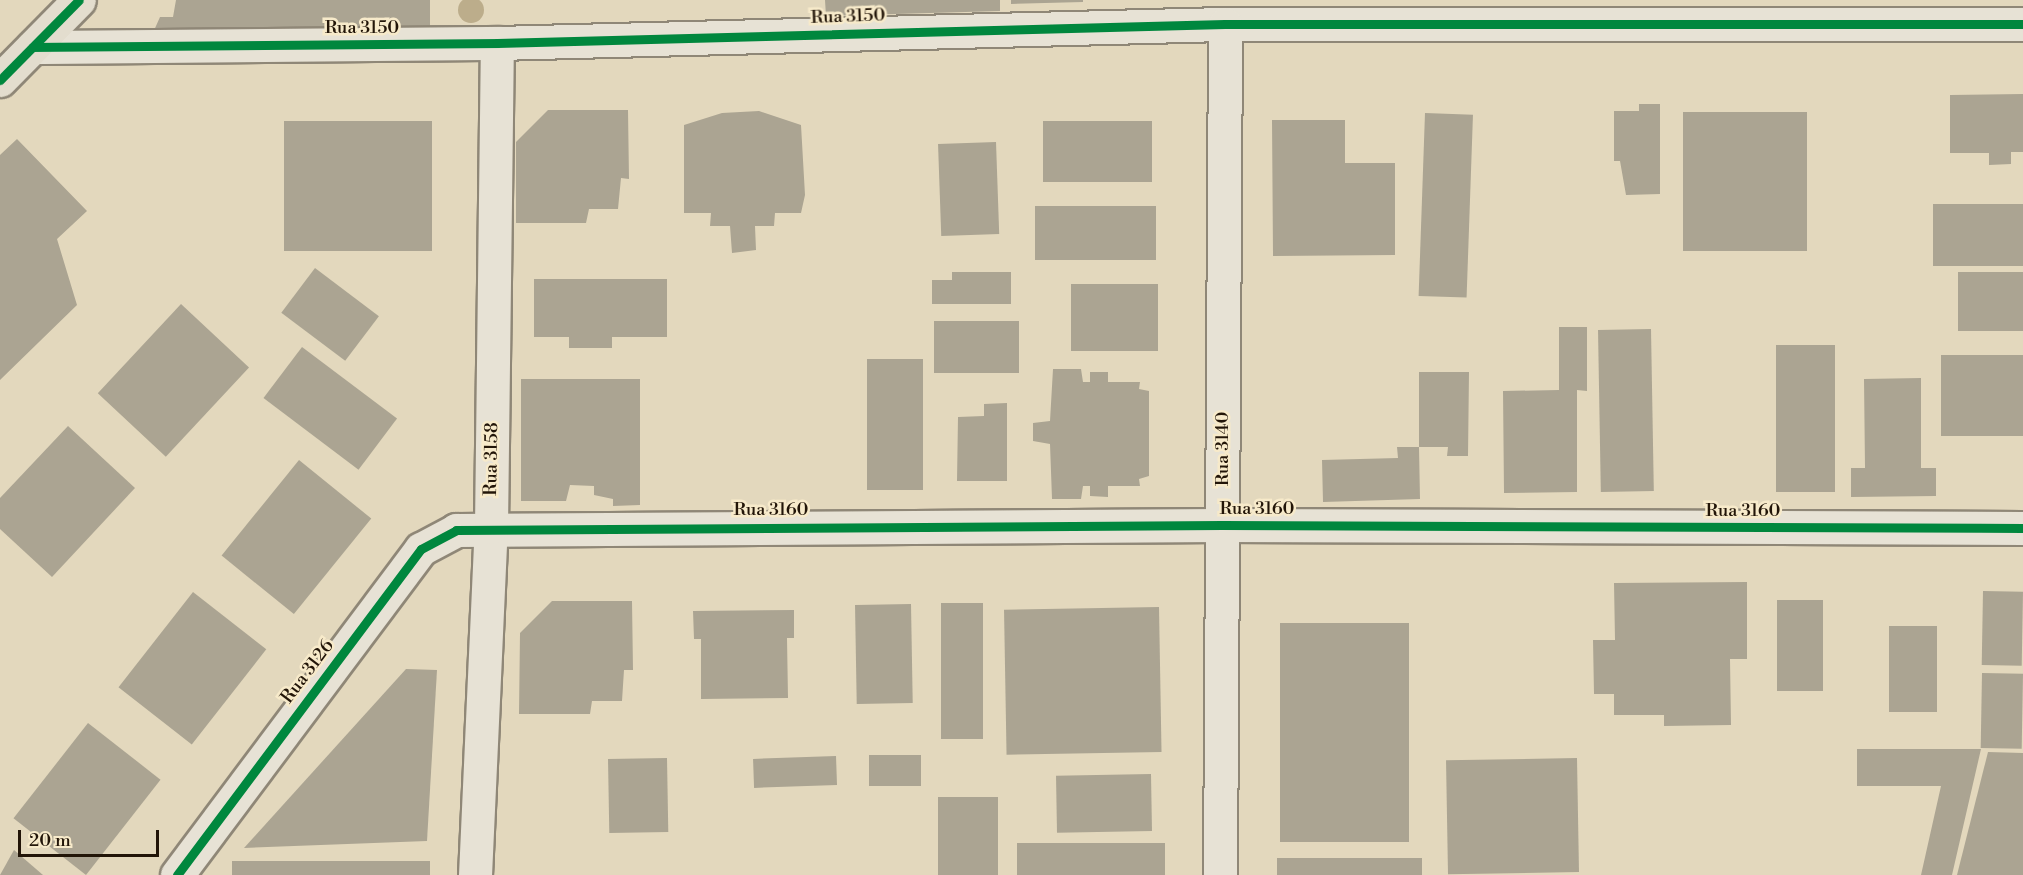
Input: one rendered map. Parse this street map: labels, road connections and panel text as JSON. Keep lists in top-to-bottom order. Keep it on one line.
{"streets":{"street":["Rua 3150","Rua 3140","Rua 3158","Rua 3160","Rua 3126"]},"crossings":[["Rua 3150","Rua 3140"],["Rua 3150","Rua 3158"],["Rua 3140","Rua 3160"],["Rua 3158","Rua 3160"],["Rua 3158","Rua 3126"],["Rua 3160","Rua 3126"]],"scale_bar":"20 m"}
